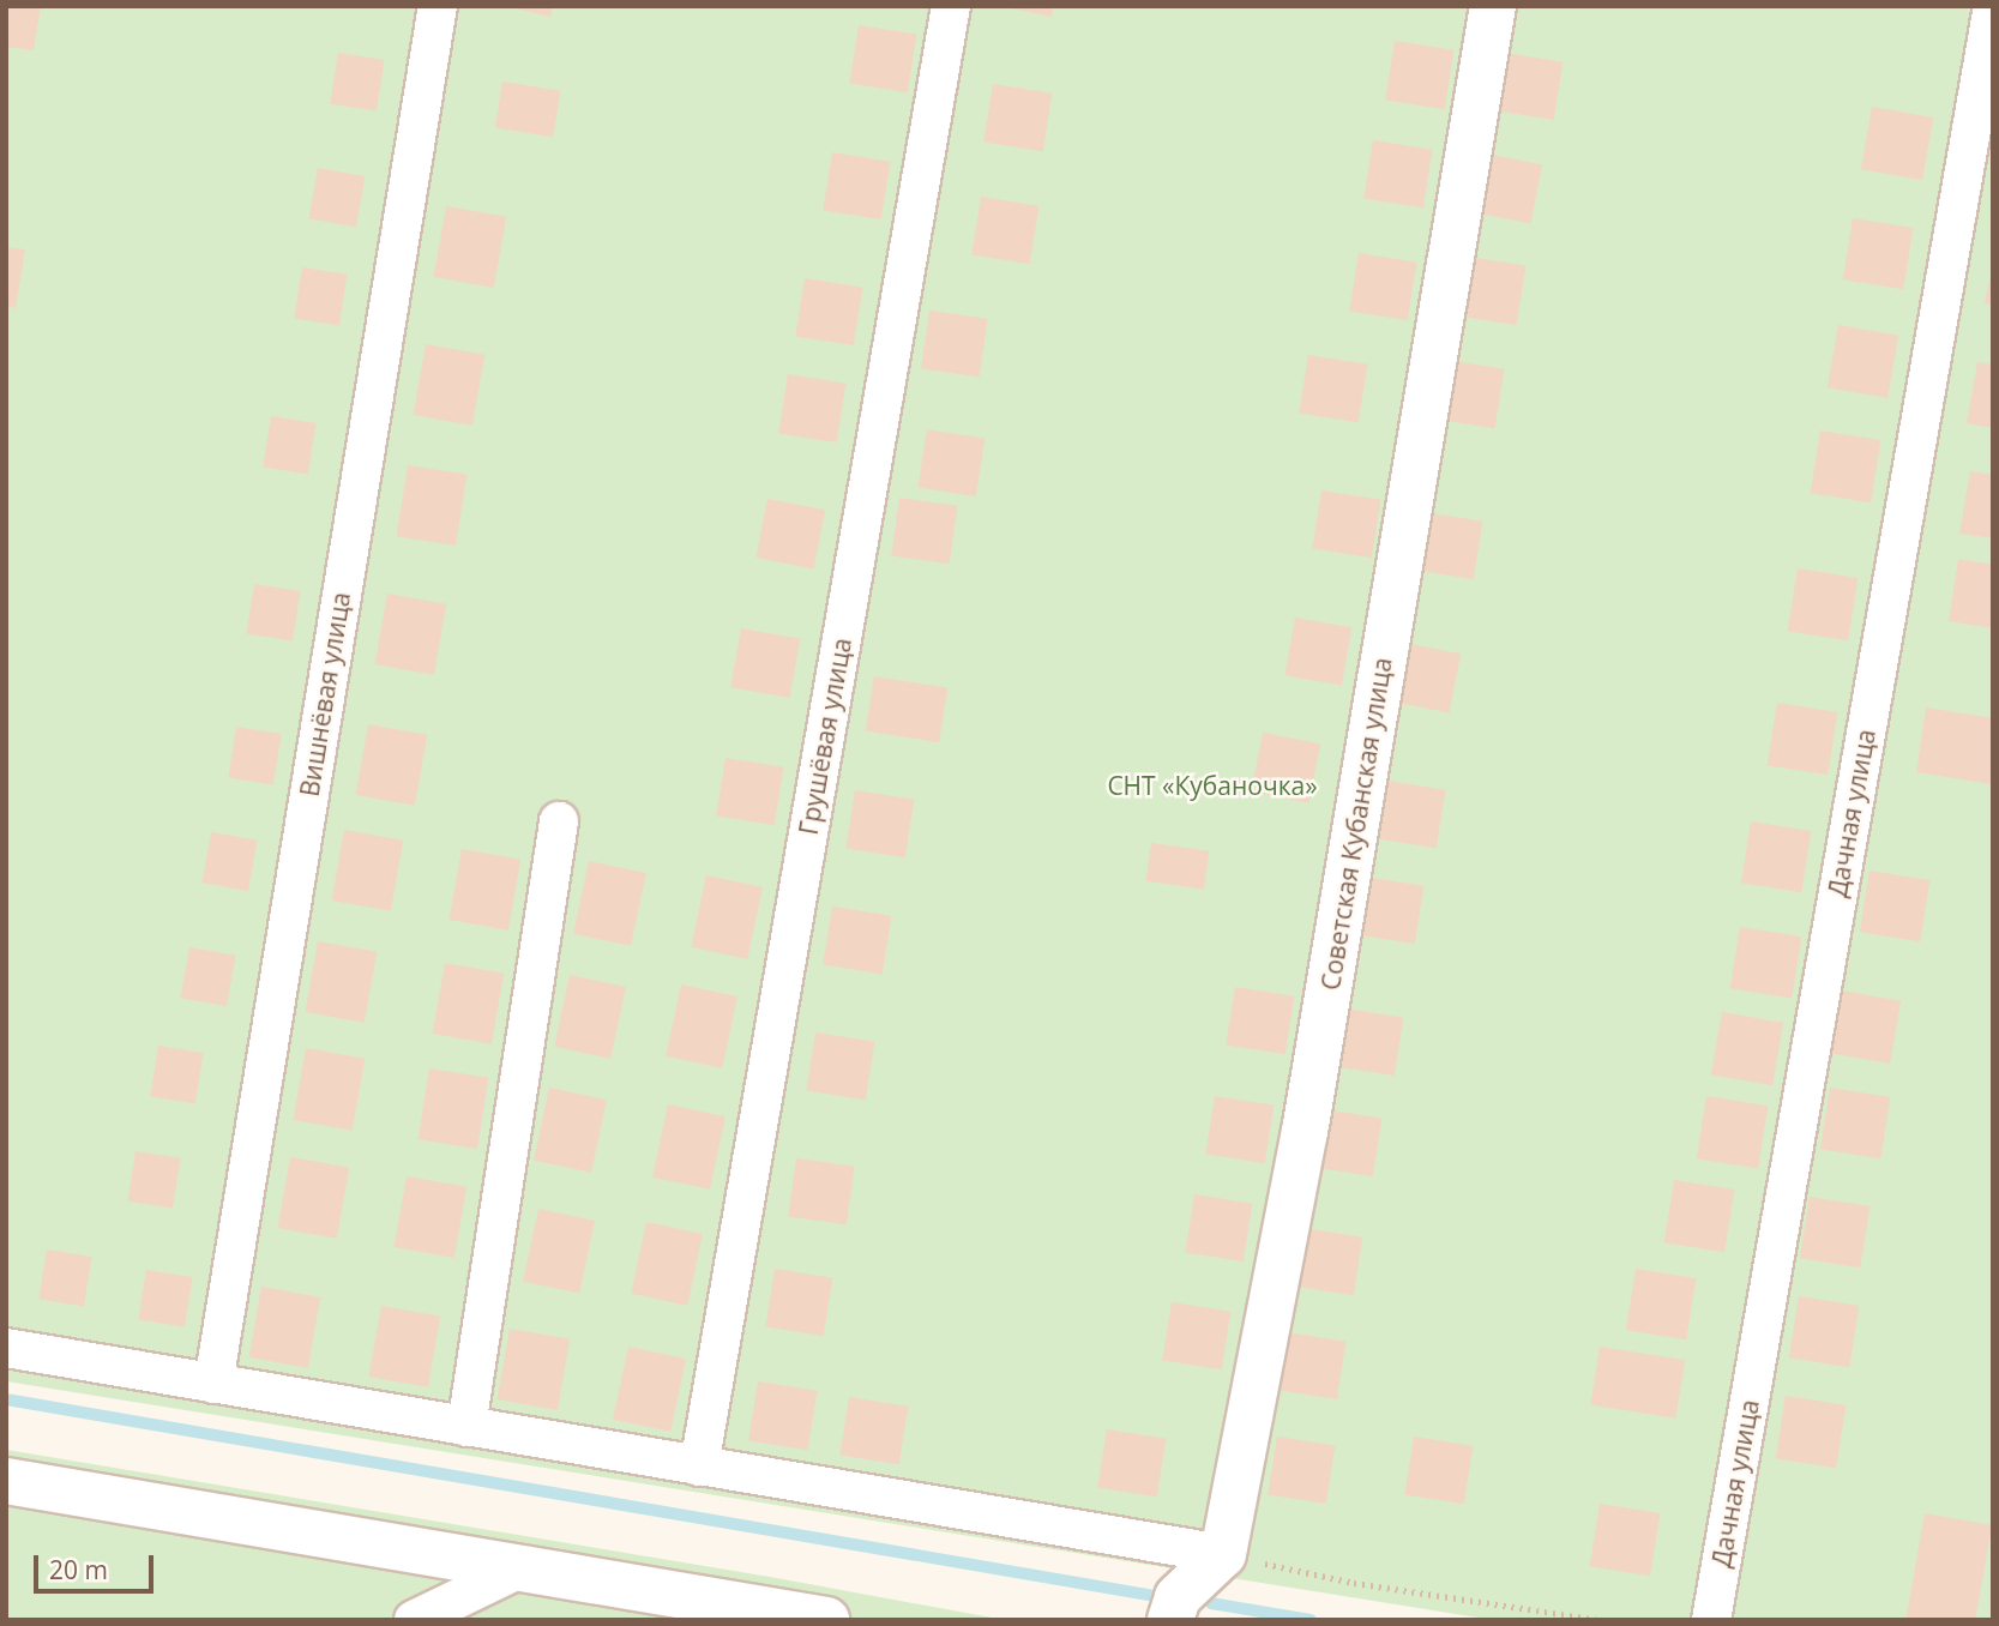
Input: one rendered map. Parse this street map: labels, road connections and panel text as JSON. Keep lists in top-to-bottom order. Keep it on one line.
{"streets":{"street":["Вишнёвая улица","Грушёвая улица","Дачная улица","Советская Кубанская улица"]},"parks":["СНТ «Кубаночка»"],"scale_bar":"20 m"}
